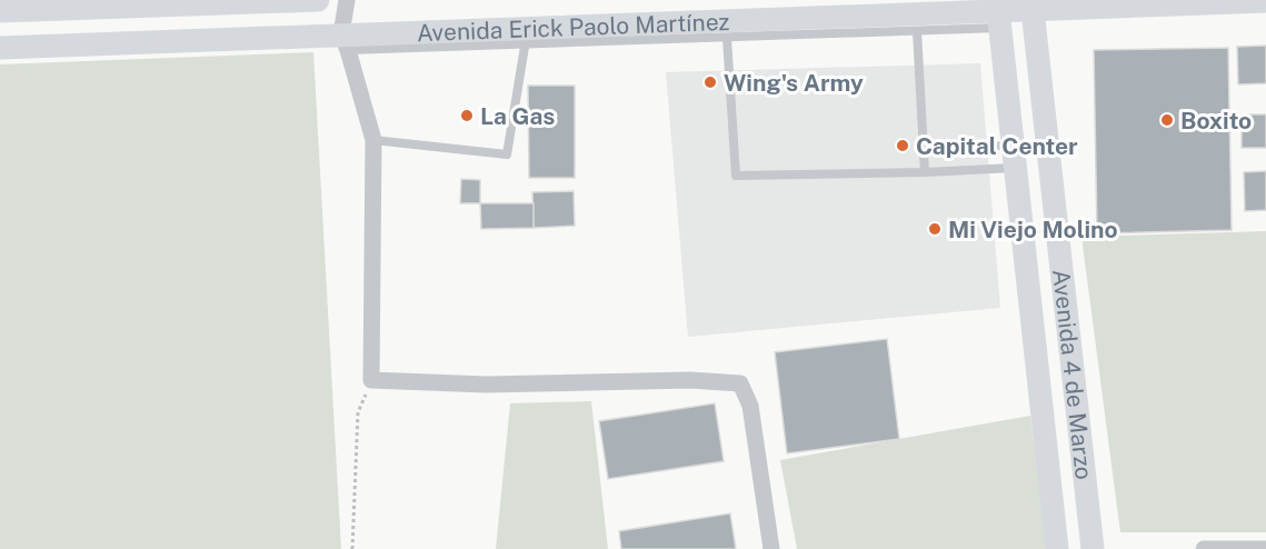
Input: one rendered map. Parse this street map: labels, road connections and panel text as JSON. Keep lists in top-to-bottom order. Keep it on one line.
{"streets":{"main road":["Avenida Erick Paolo Martínez","Avenida 4 de Marzo"]},"crossings":[["Avenida Erick Paolo Martínez","Avenida 4 de Marzo"]],"places":["Wing's Army","La Gas","Boxito","Capital Center","Mi Viejo Molino"]}
